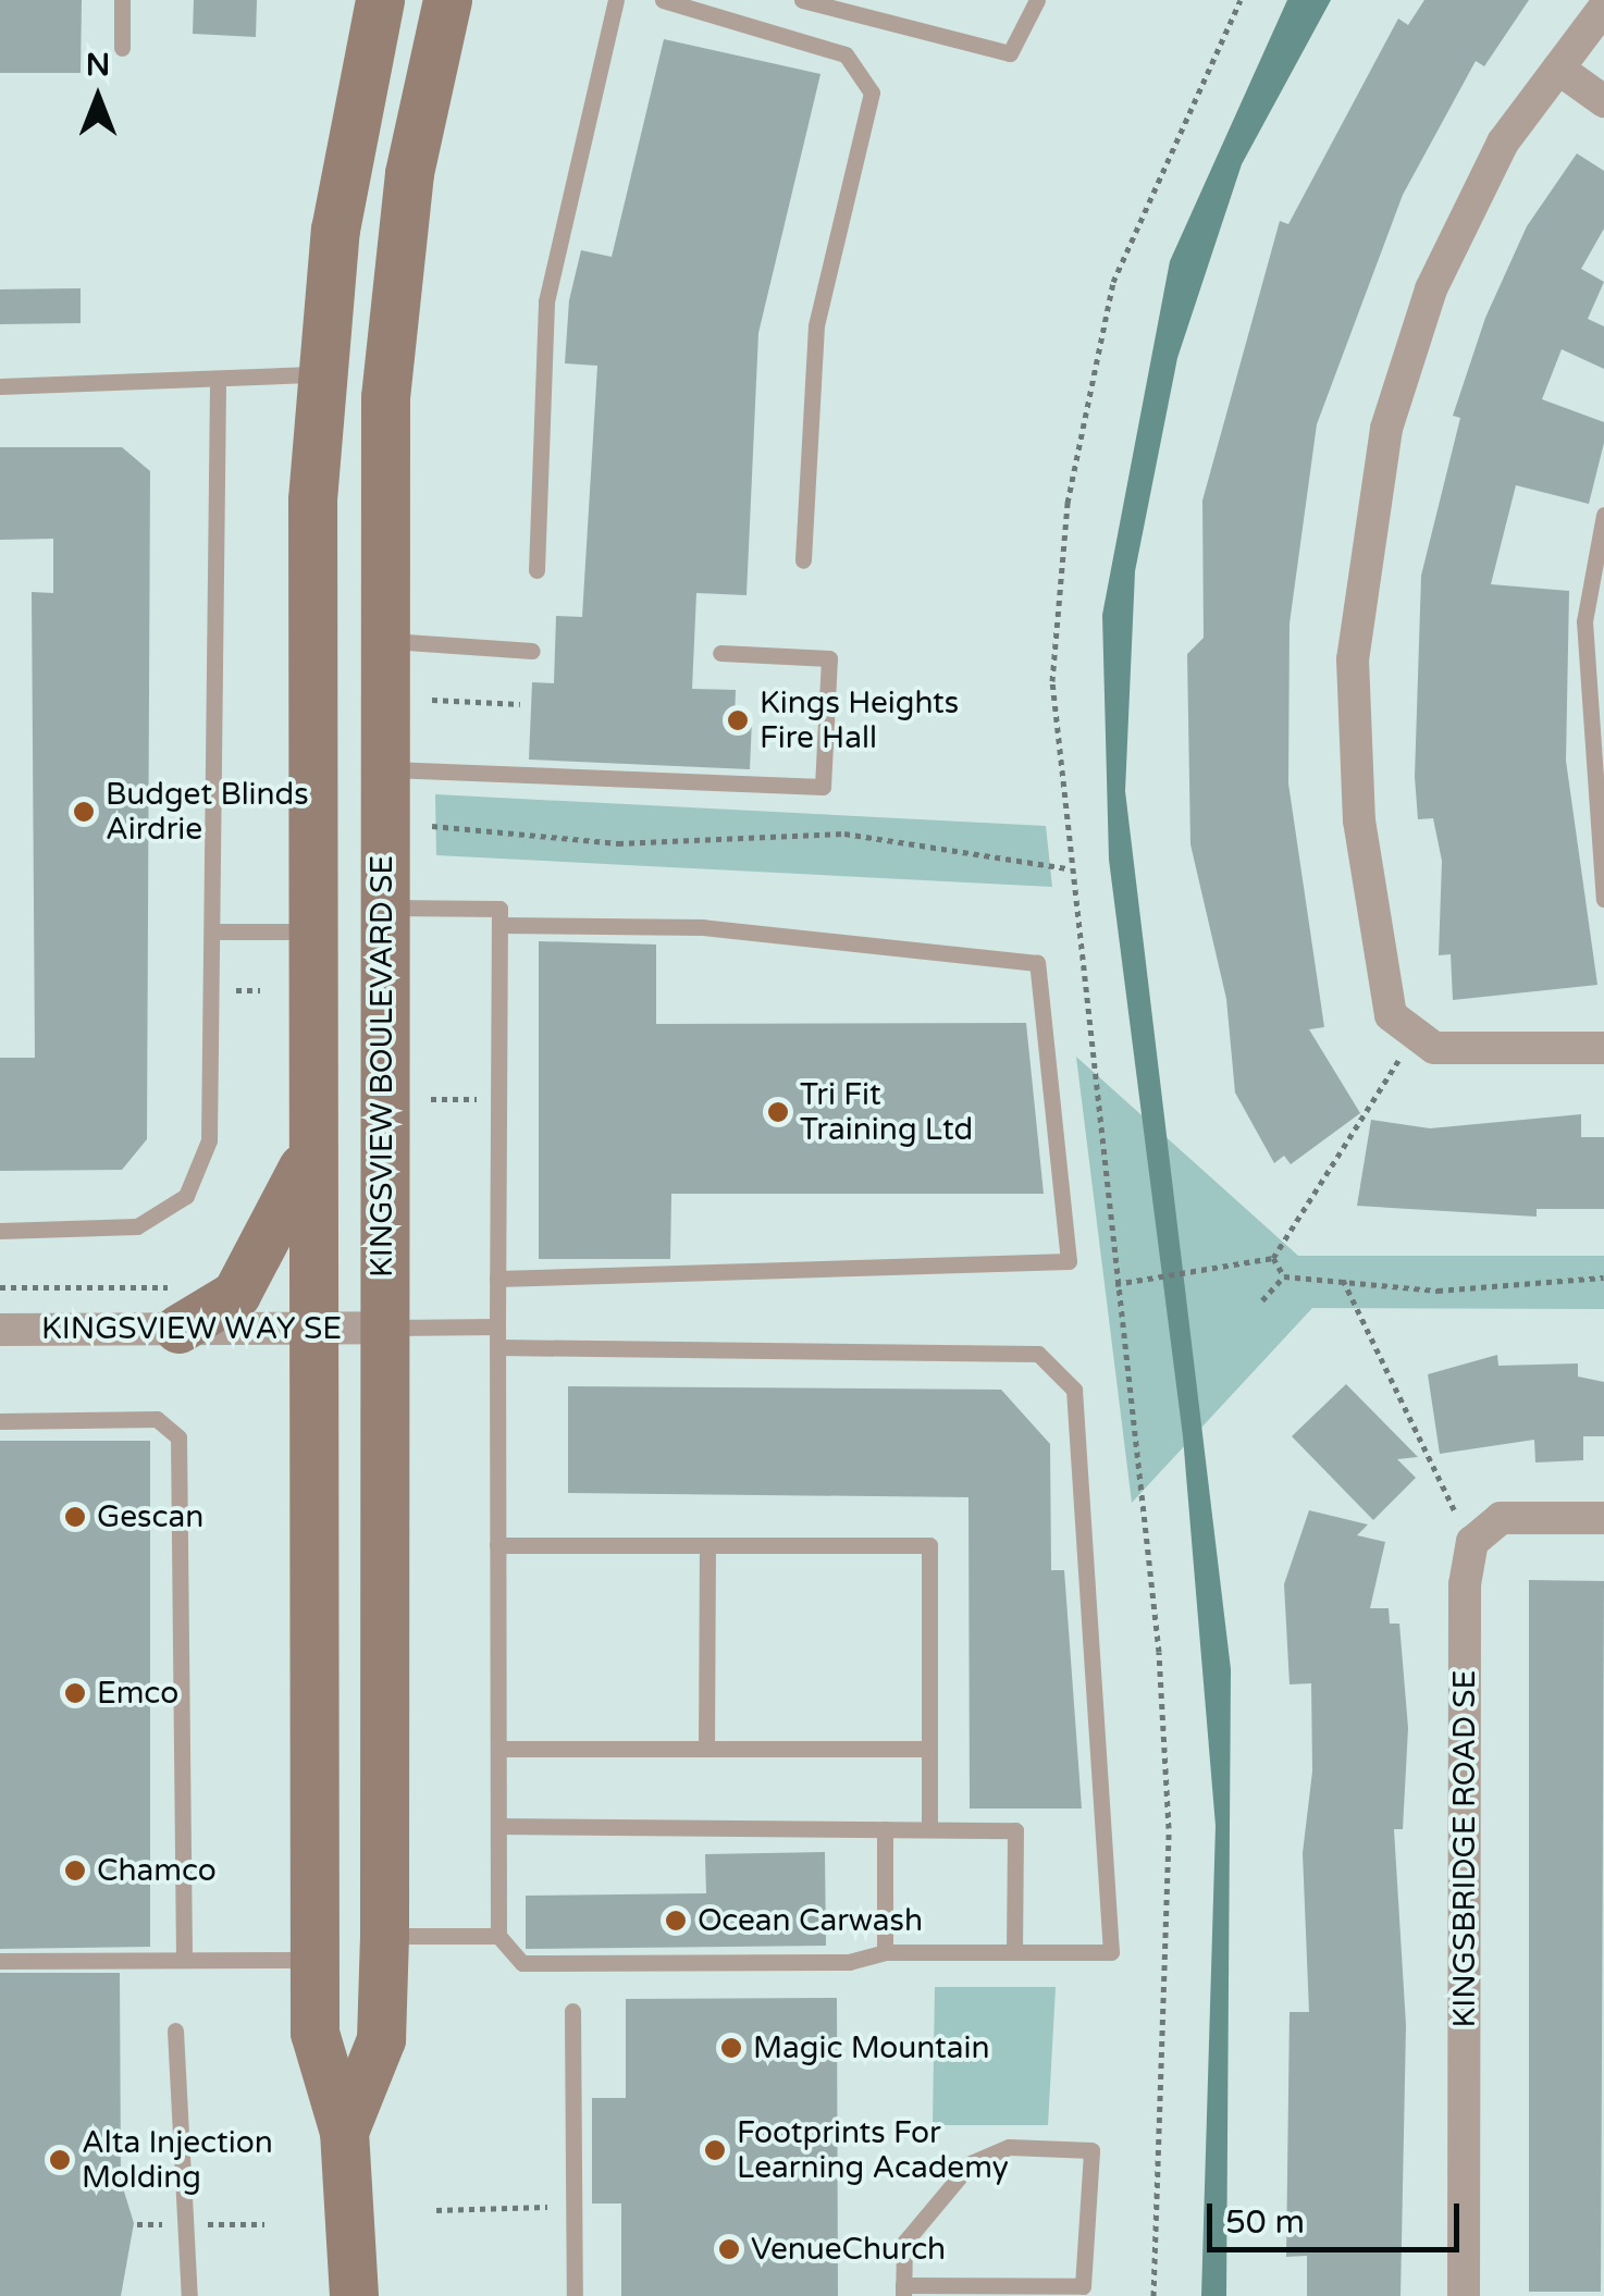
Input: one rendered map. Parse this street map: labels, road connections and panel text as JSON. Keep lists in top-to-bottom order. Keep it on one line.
{"streets":{"main road":["KINGSVIEW BOULEVARD SE"],"street":["KINGSVIEW WAY SE","KINGSBRIDGE ROAD SE"]},"crossings":[["KINGSVIEW BOULEVARD SE","KINGSVIEW WAY SE"]],"places":["Kings Heights Fire Hall","Budget Blinds Airdrie","Tri Fit Training Ltd","Gescan","Emco","Chamco","Ocean Carwash","Magic Mountain","Footprints For Learning Academy","Alta Injection Molding","VenueChurch"],"scale_bar":"50 m","north":"top"}
